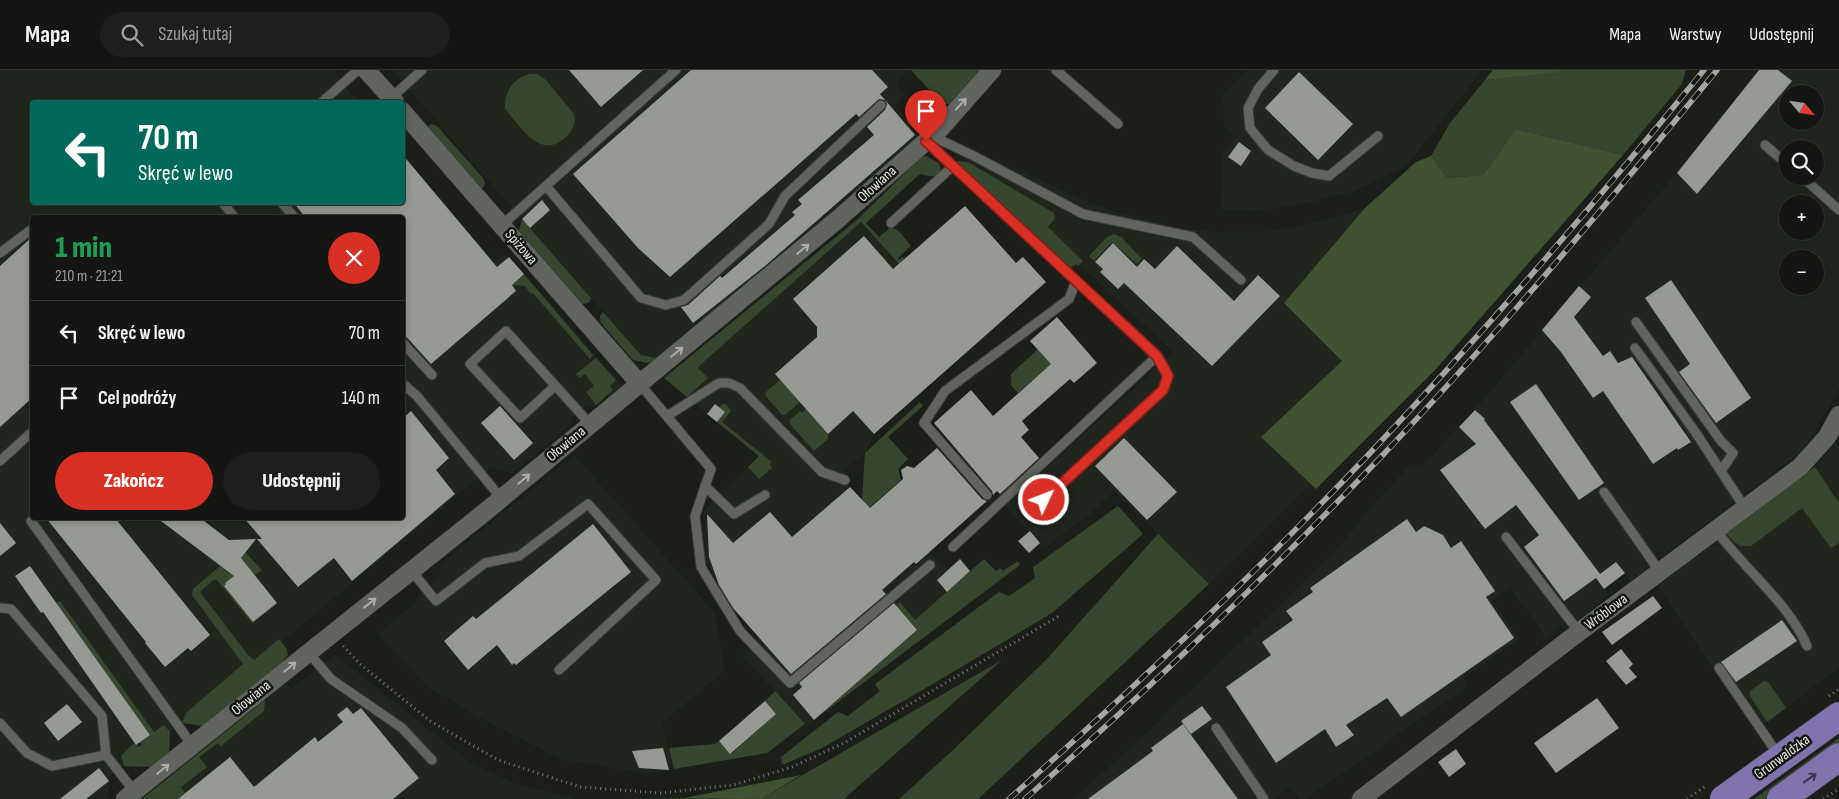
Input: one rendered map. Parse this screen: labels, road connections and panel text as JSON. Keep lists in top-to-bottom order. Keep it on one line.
{"streets":{"main road":["Grunwaldzka"],"street":["Ołowiana","Spiżowa","Wróblowa"]},"crossings":[["Ołowiana","Spiżowa"]],"one_way":["Ołowiana"],"north":"bottom right","page":{"header":"Mapa","search":"Szukaj tutaj","nav":["Mapa","Warstwy","Udostępnij"],"map_buttons":["+","−"],"turn":["70 m","Skręć w lewo"],"heading":["1 min","210 m · 21:21"],"list":[{"name":"Skręć w lewo","value":"70 m"},{"name":"Cel podróży","value":"140 m"}],"buttons":["Zakończ","Udostępnij"]}}
